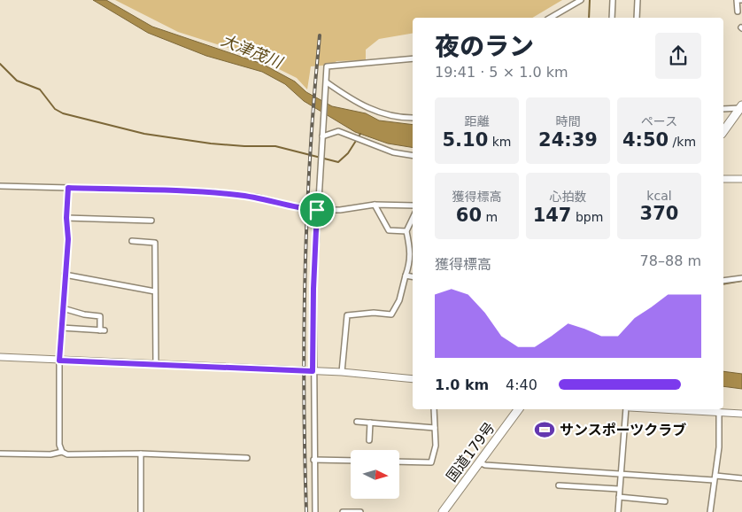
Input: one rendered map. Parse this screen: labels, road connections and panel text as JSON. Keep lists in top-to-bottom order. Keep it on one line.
{"streets":{"highway":["国道179号"]},"water":["大津茂川"],"places":{"sports":["サンスポーツクラブ"]},"north":"right","page":{"heading":["夜のラン","19:41 · 5 × 1.0 km"],"stats":[["距離","5.10 km"],["時間","24:39"],["ペース","4:50 /km"],["獲得標高","60 m"],["心拍数","147 bpm"],["kcal","370"]],"chart":["獲得標高","78–88 m"],"list":[{"name":"1.0 km","note":"4:40"}]}}
